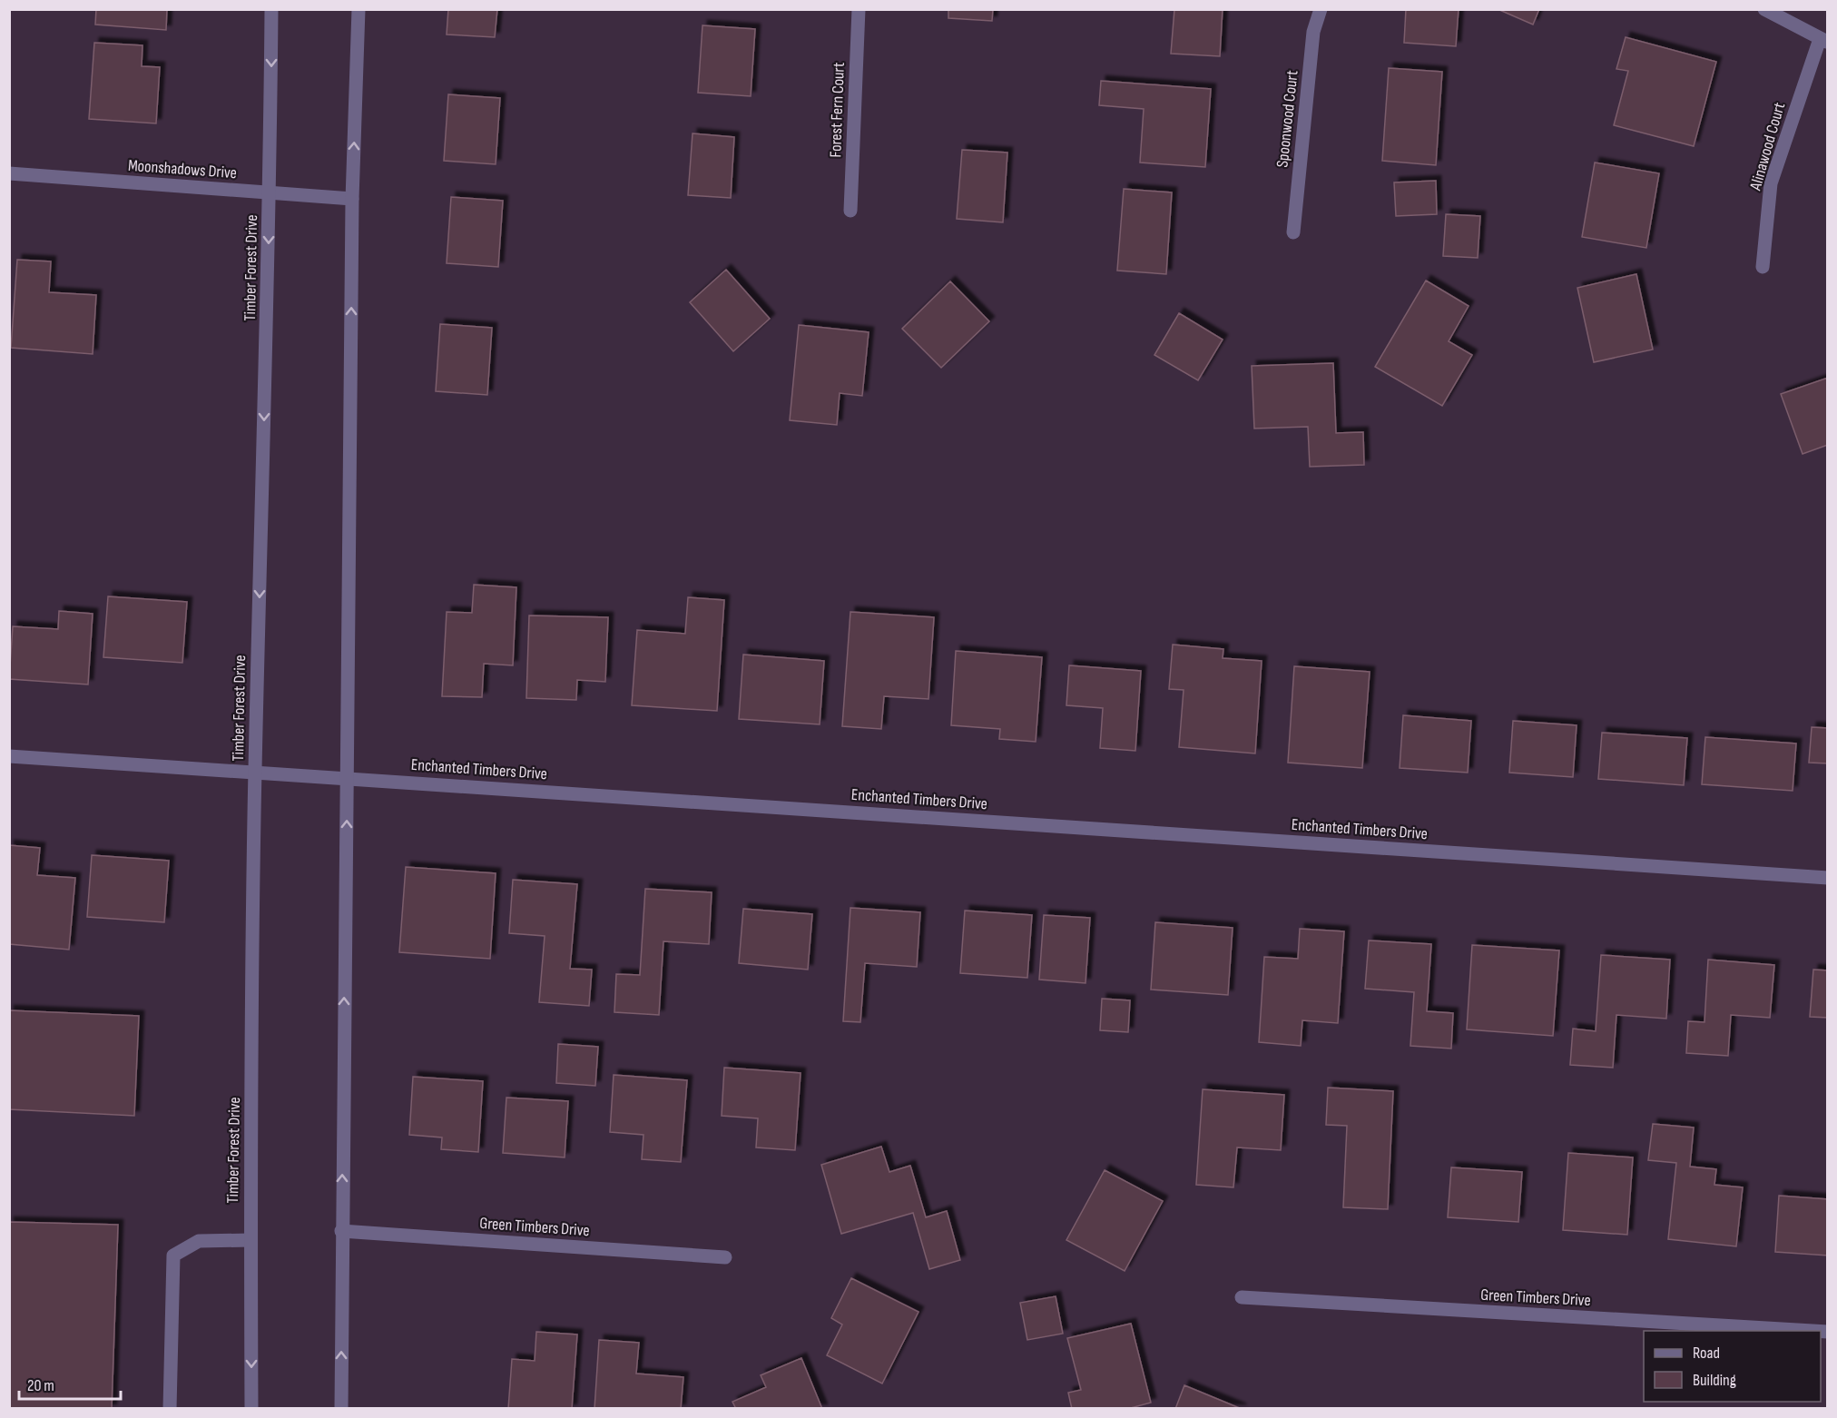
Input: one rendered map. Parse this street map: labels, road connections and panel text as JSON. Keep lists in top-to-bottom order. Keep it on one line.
{"streets":{"street":["Forest Fern Court","Spoonwood Court","Alinawood Court","Moonshadows Drive","Timber Forest Drive","Enchanted Timbers Drive","Green Timbers Drive"]},"crossings":[["Moonshadows Drive","Timber Forest Drive"],["Timber Forest Drive","Enchanted Timbers Drive"]],"legend":["Road","Building"],"scale_bar":"20 m"}
